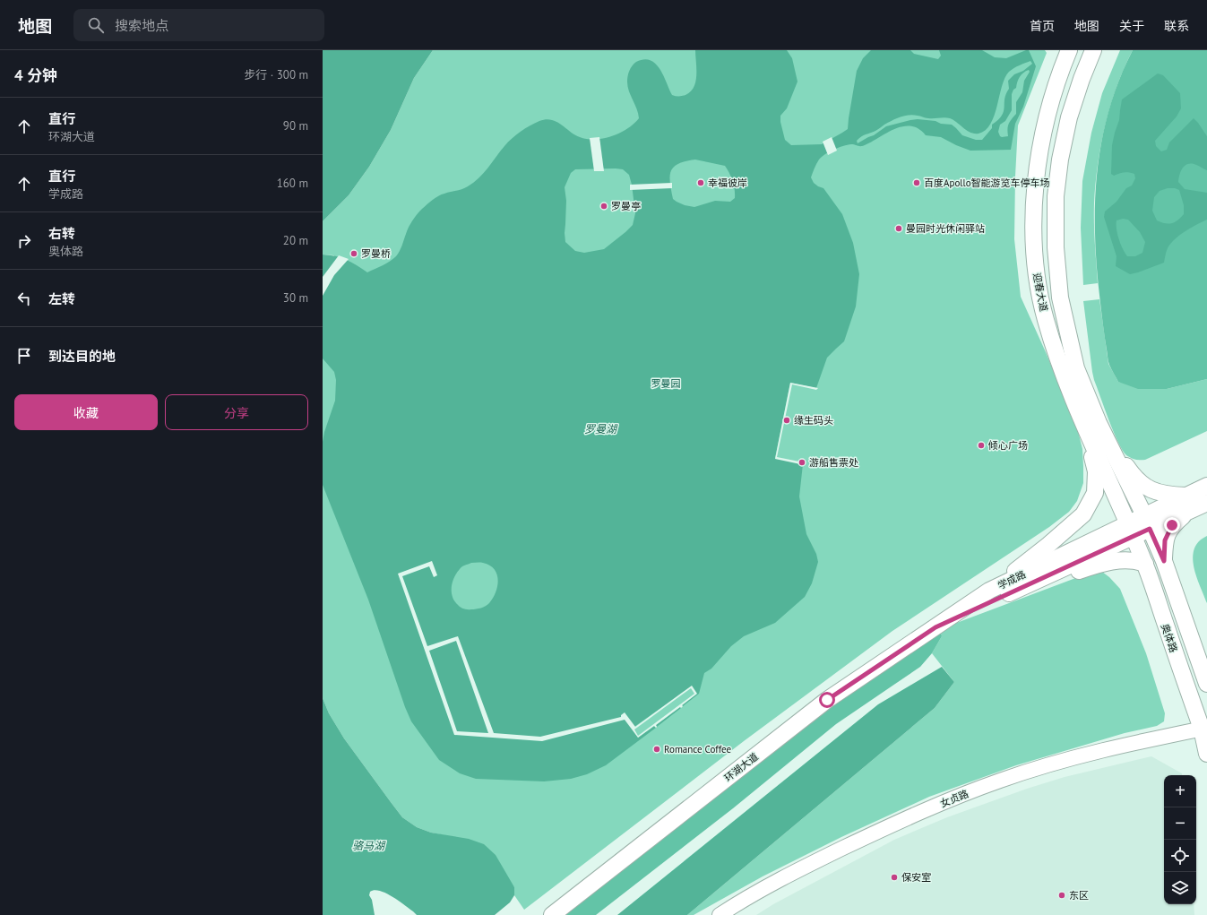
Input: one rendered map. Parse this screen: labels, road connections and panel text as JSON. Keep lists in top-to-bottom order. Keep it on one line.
{"streets":{"main road":["迎春大道","学成路","奥体路","环湖大道"],"street":["女贞路"]},"crossings":[["迎春大道","学成路"],["迎春大道","奥体路"],["学成路","奥体路"],["学成路","环湖大道"],["奥体路","女贞路"]],"water":["罗曼湖","骆马湖"],"parks":["罗曼园"],"places":["幸福彼岸","百度Apollo智能游览车停车场","罗曼亭","曼园时光休闲驿站","罗曼桥","缘生码头","倾心广场","游船售票处","Romance Coffee","保安室","东区"],"page":{"header":"地图","search":"搜索地点","nav":["首页","地图","关于","联系"],"heading":["4 分钟","步行 · 300 m"],"list":[["直行","环湖大道","90 m"],["直行","学成路","160 m"],["右转","奥体路","20 m"],["左转","30 m"],"到达目的地"],"buttons":["收藏","分享"],"map_buttons":["+","−"]}}
